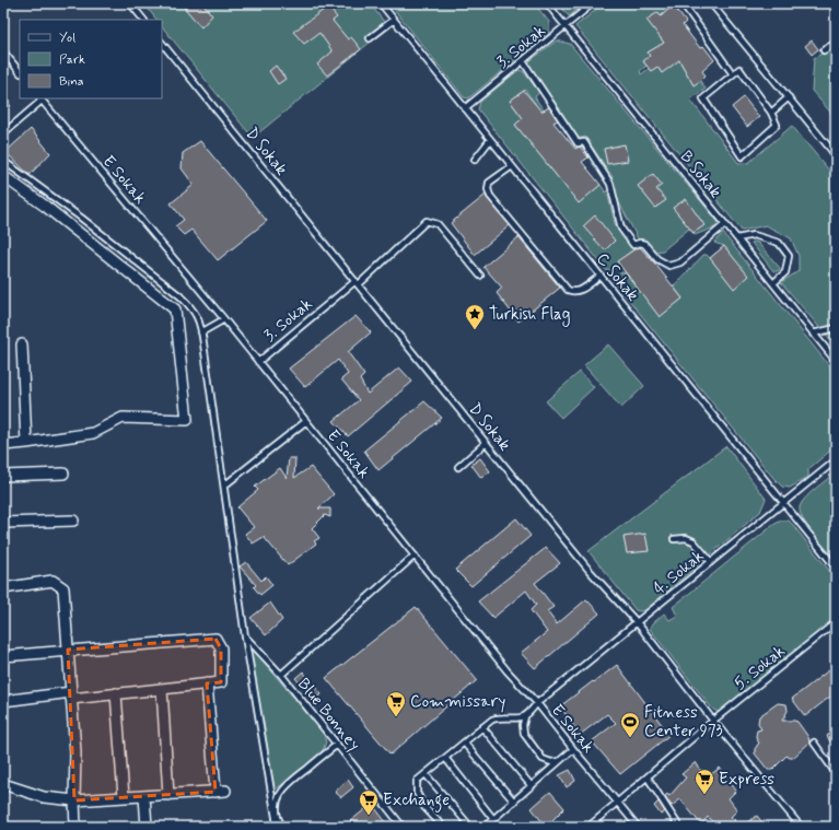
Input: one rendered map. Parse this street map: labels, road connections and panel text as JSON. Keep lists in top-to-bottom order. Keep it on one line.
{"streets":{"lane":["3. Sokak","D Sokak","B Sokak","E Sokak","C Sokak","4. Sokak","5. Sokak","Blue Bonney"]},"crossings":[["3. Sokak","D Sokak"],["3. Sokak","B Sokak"],["3. Sokak","E Sokak"],["3. Sokak","C Sokak"],["D Sokak","4. Sokak"],["D Sokak","5. Sokak"],["E Sokak","4. Sokak"],["E Sokak","5. Sokak"],["E Sokak","Blue Bonney"],["C Sokak","4. Sokak"]],"places":{"place":["Turkish Flag"],"supermarket":["Commissary","Express","Exchange"],"sports":["Fitness Center 973"]},"legend":["Yol","Park","Bina"]}
